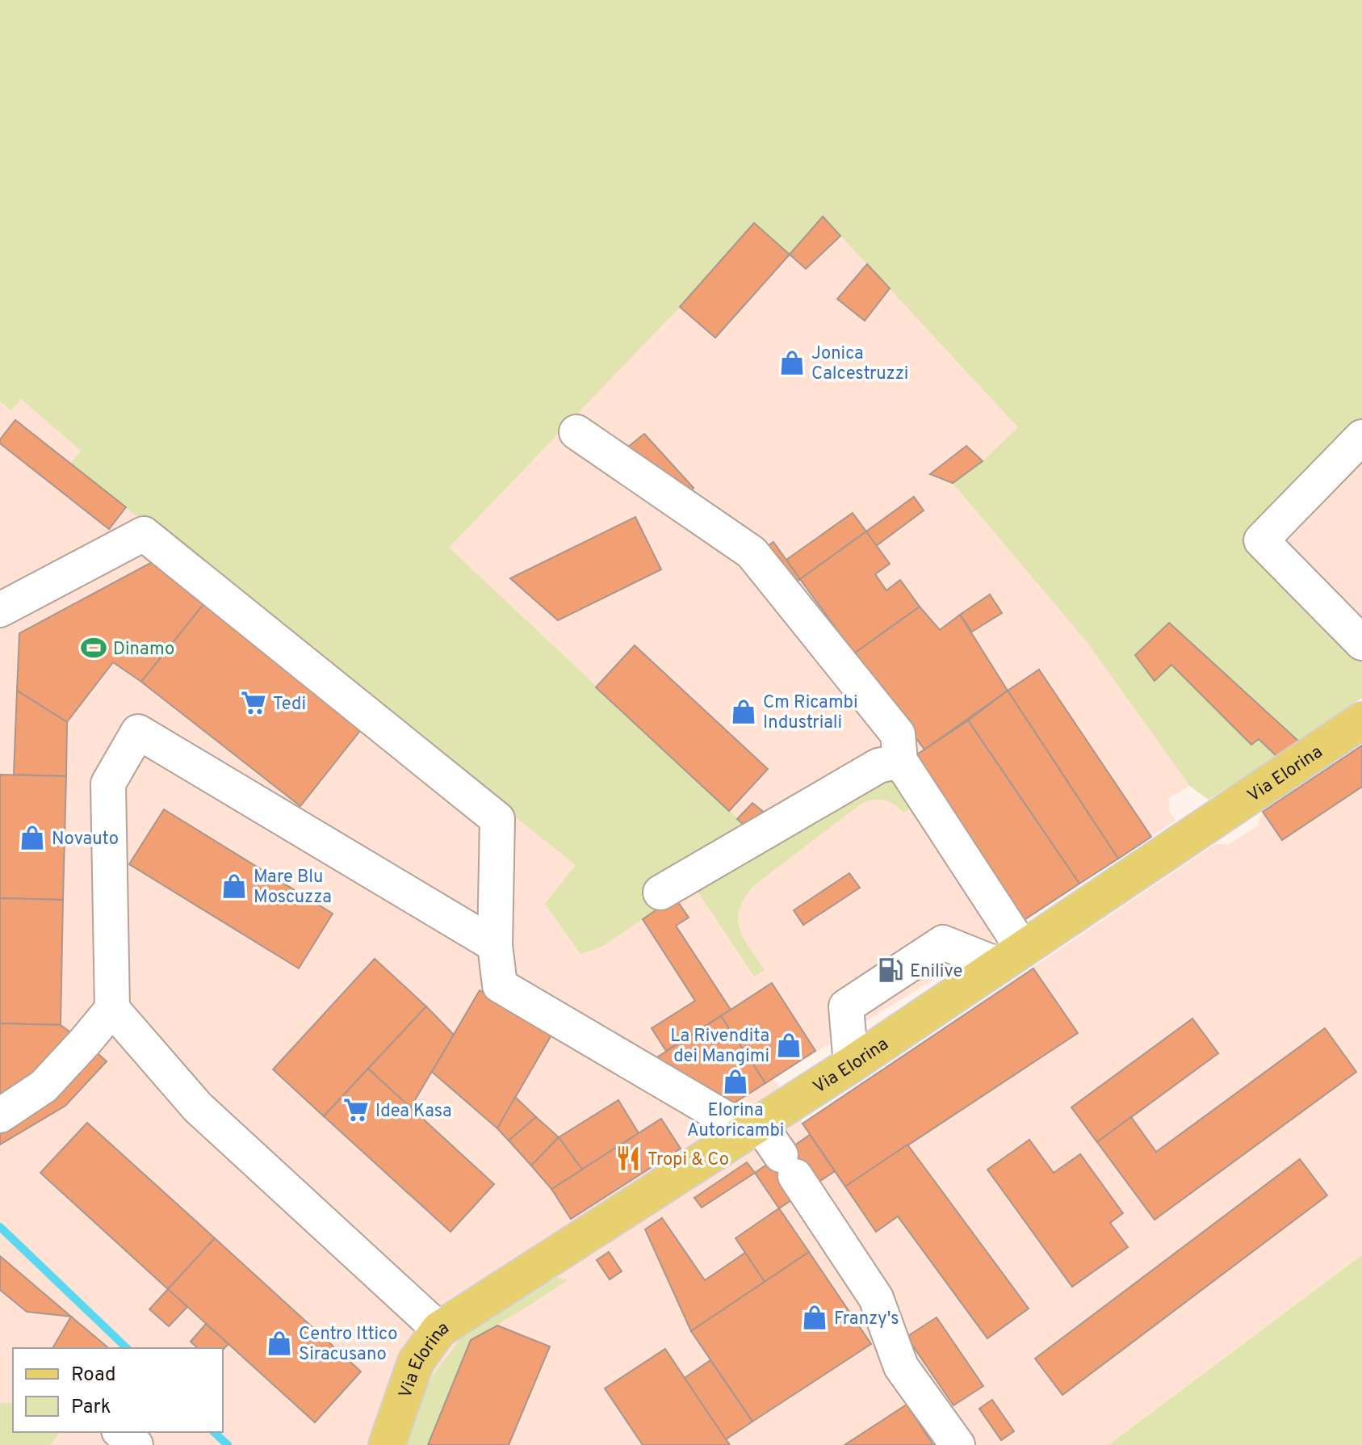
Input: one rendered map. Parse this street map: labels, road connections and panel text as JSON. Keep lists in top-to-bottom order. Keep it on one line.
{"streets":{"main road":["Via Elorina"]},"places":{"shop":["Jonica Calcestruzzi","Cm Ricambi Industriali","Novauto","Mare Blu Moscuzza","La Rivendita dei Mangimi","Elorina Autoricambi","Franzy's","Centro Ittico Siracusano"],"sports":["Dinamo"],"supermarket":["Tedi","Idea Kasa"],"fuel station":["Enilive"],"restaurant":["Tropi & Co"]},"legend":["Road","Park"]}
